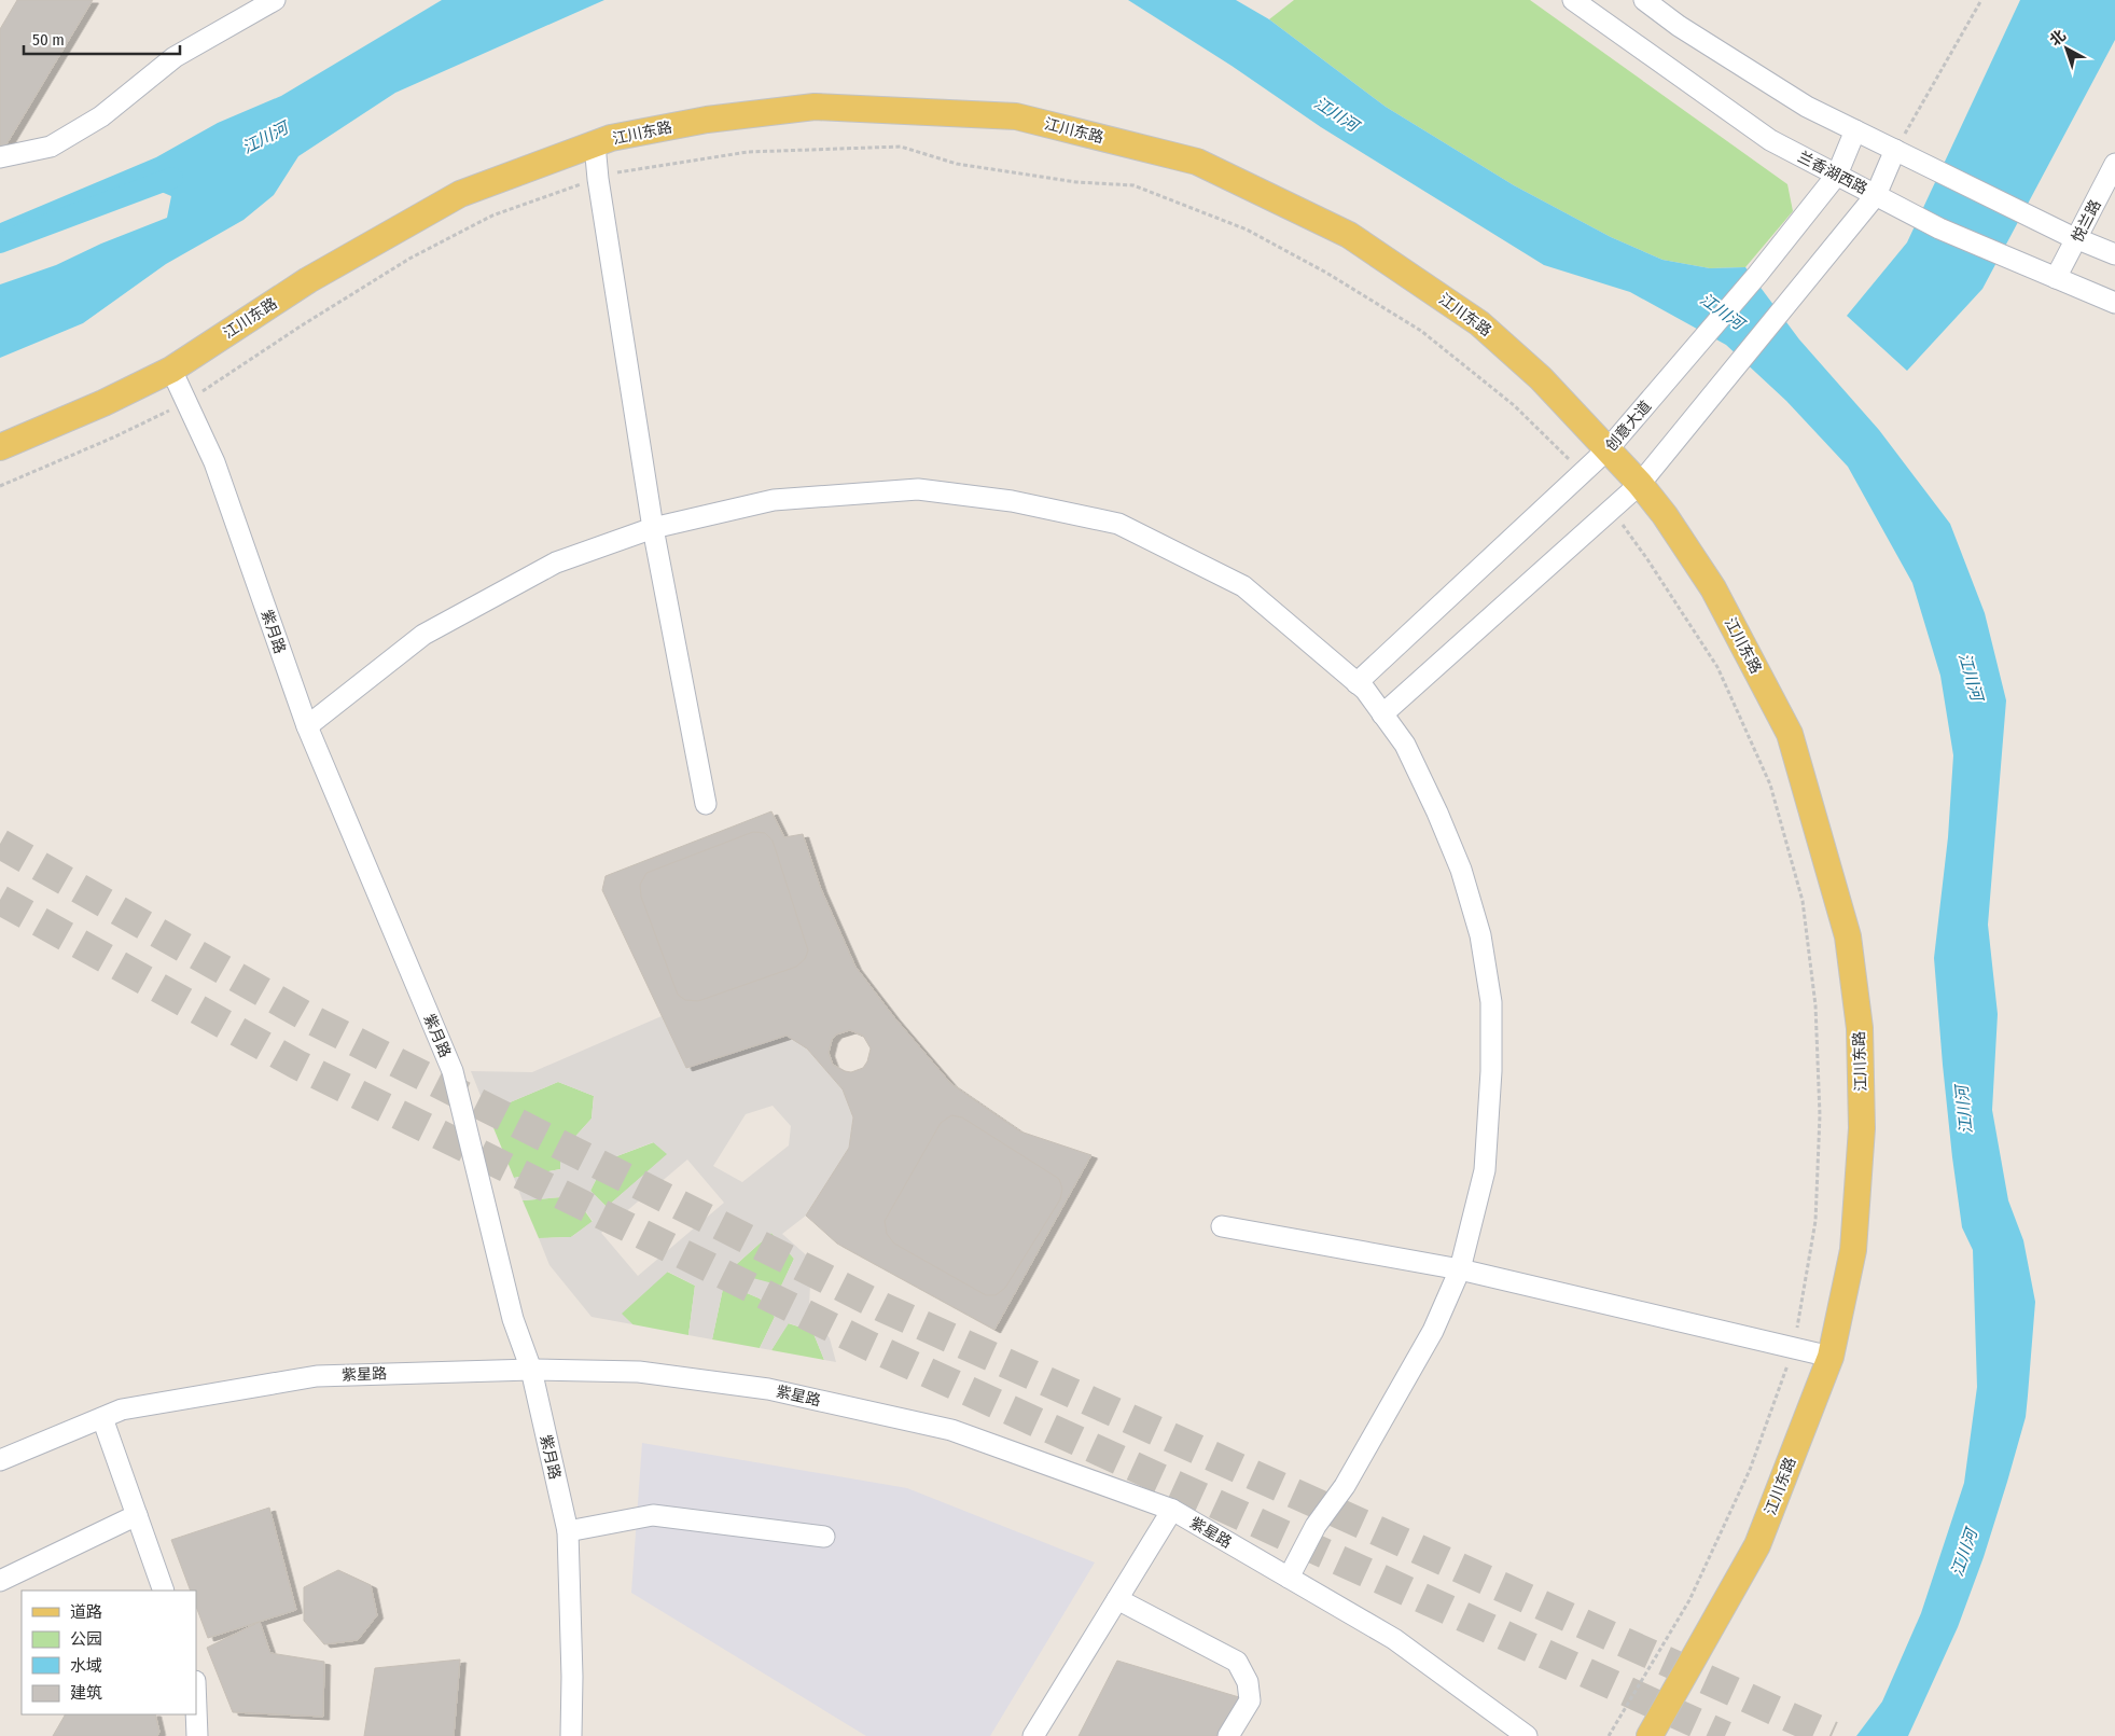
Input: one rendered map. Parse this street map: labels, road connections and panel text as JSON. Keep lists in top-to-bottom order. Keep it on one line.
{"streets":{"main road":["江川东路"],"street":["兰香湖西路","悦兰路","创意大道","紫月路","紫星路"]},"crossings":[["江川东路","创意大道"],["江川东路","紫月路"],["兰香湖西路","悦兰路"],["兰香湖西路","创意大道"],["紫月路","紫星路"]],"water":["江川河"],"legend":["道路","公园","水域","建筑"],"scale_bar":"50 m","north":"top left"}
